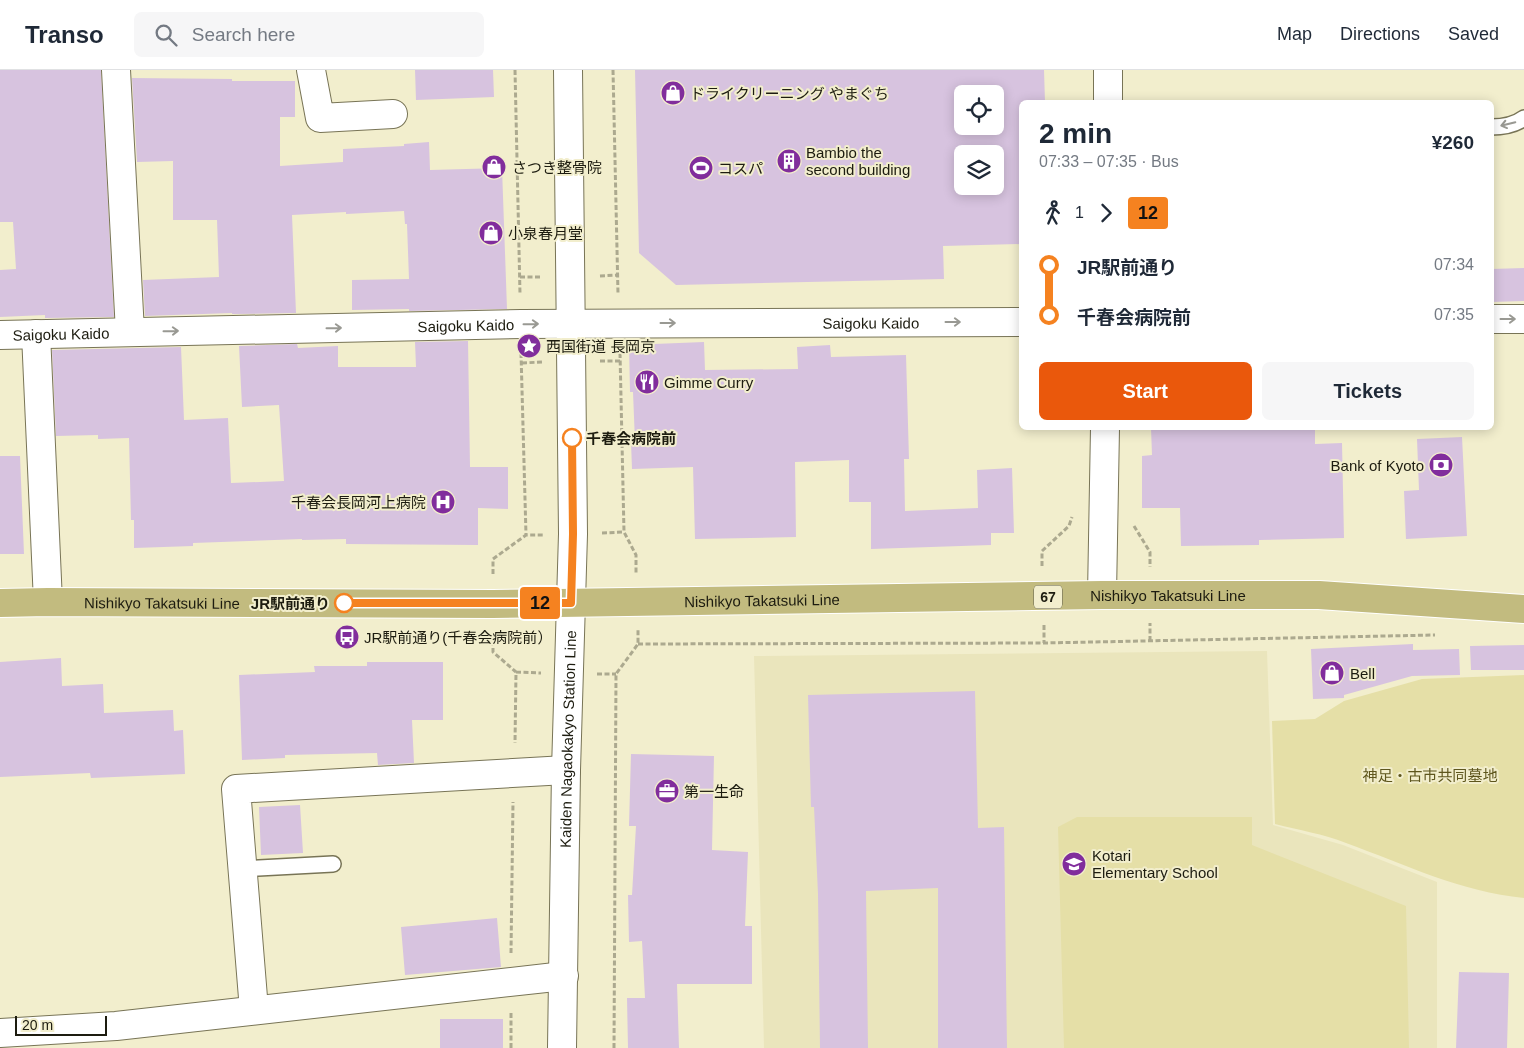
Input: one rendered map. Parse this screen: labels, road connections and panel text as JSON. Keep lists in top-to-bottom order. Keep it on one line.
{"streets":{"main road":["Nishikyo Takatsuki Line","67"],"street":["Saigoku Kaido","Kaiden Nagaokakyo Station Line"]},"crossings":[["Saigoku Kaido","Kaiden Nagaokakyo Station Line"],["Nishikyo Takatsuki Line","Kaiden Nagaokakyo Station Line"]],"one_way":["Saigoku Kaido"],"parks":["神足・古市共同墓地"],"places":{"shop":["ドライクリーニング やまぐち","さつき整骨院","小泉春月堂","Bell"],"building":["Bambio the second building"],"sports":["コスパ"],"place":["西国街道 長岡京"],"restaurant":["Gimme Curry"],"other":["千春会病院前","JR駅前通り"],"bank":["Bank of Kyoto"],"hospital":["千春会長岡河上病院"],"bus stop":["JR駅前通り(千春会病院前）"],"office":["第一生命"],"school or university":["Kotari Elementary School"]},"lines":["bus line 12"],"scale_bar":"20 m","page":{"header":"Transo","search":"Search here","nav":["Map","Directions","Saved"],"on_map":"12","heading":["2 min","07:33 – 07:35 · Bus","¥260"],"legs":["1","12"],"list":[{"name":"JR駅前通り","value":"07:34"},{"name":"千春会病院前","value":"07:35"}],"buttons":["Start","Tickets"],"scale":"20 m"}}
